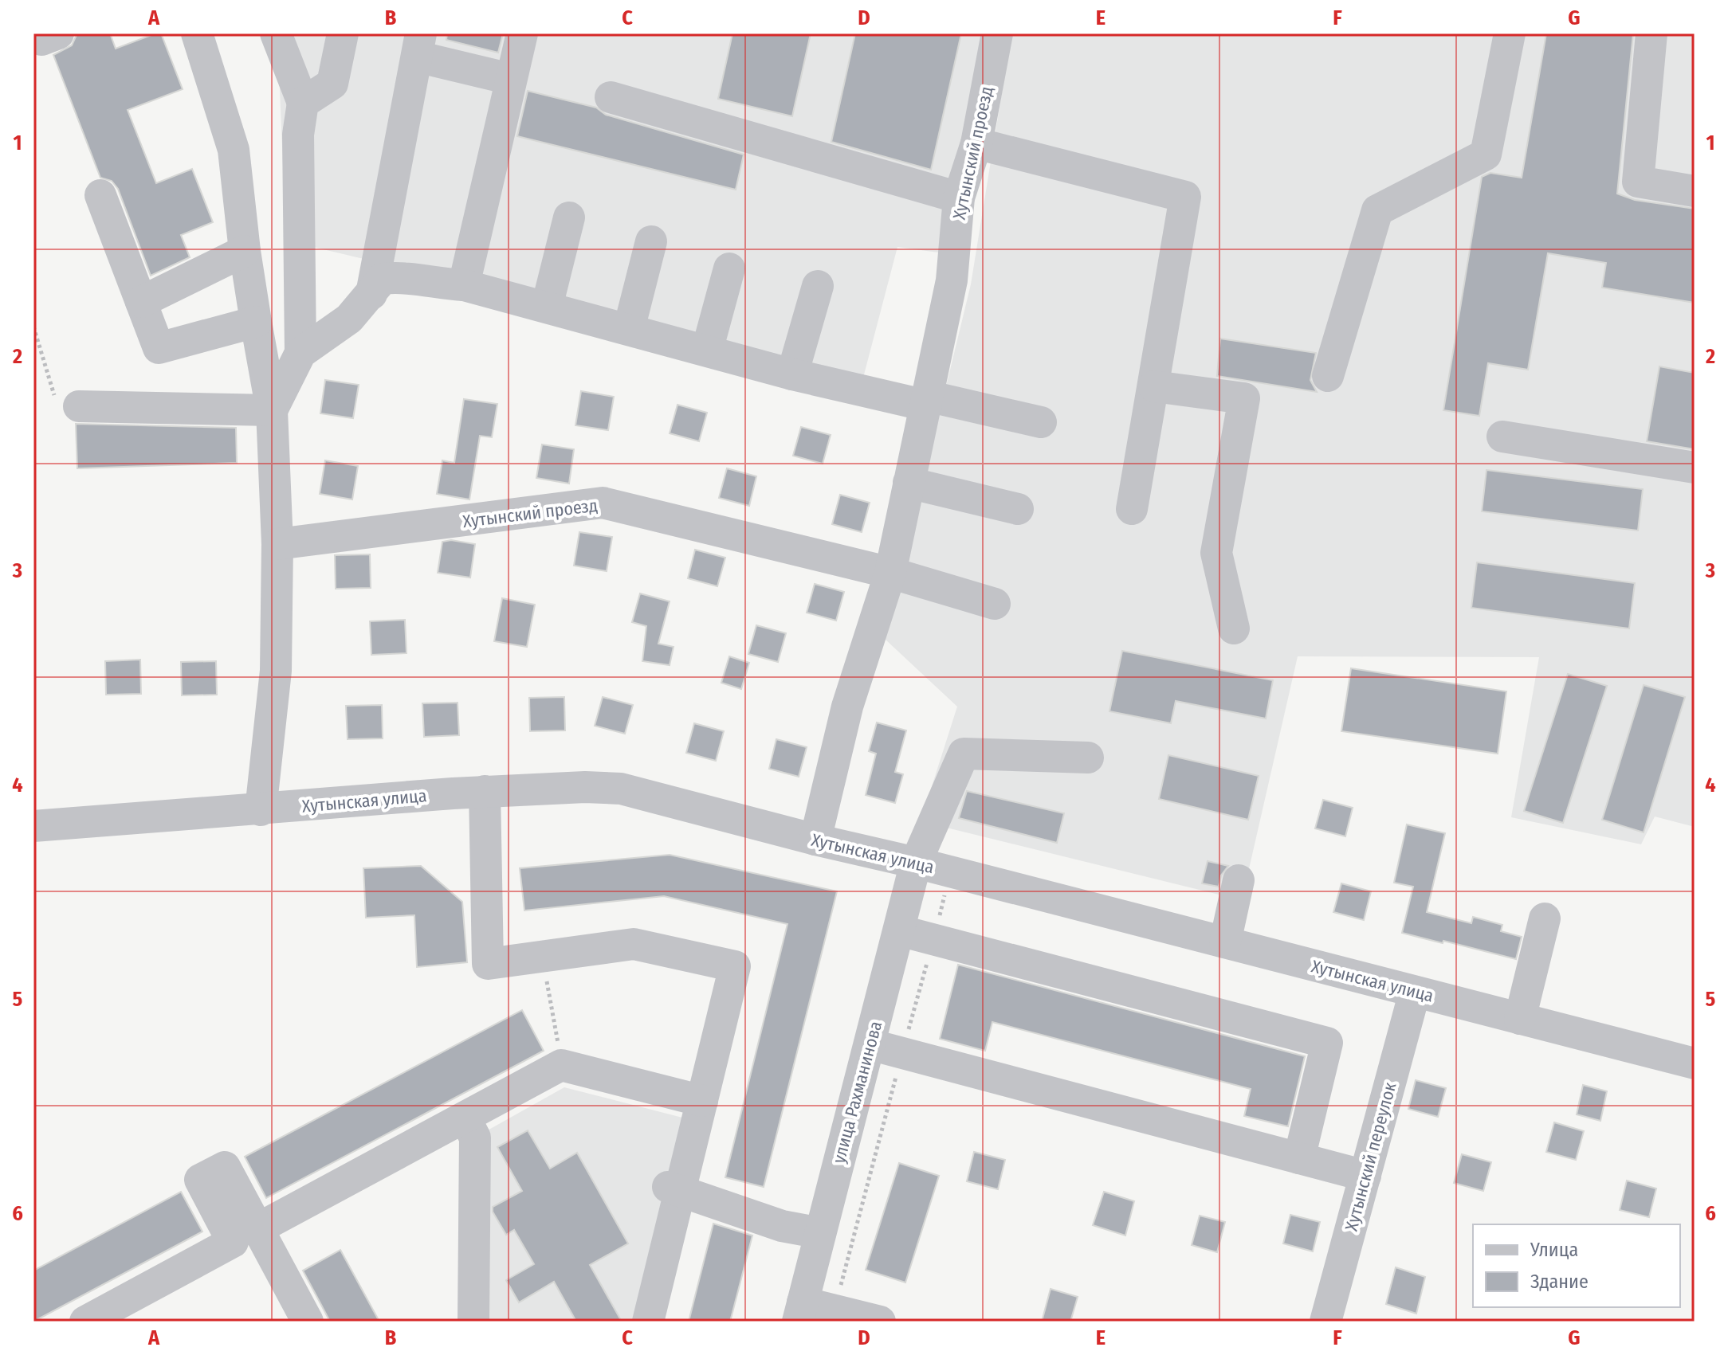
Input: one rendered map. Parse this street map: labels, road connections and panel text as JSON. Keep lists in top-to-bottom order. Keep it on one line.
{"streets":{"street":["Хутынский проезд","Хутынская улица","улица Рахманинова","Хутынский переулок"]},"crossings":[["Хутынский проезд","Хутынская улица"],["Хутынская улица","улица Рахманинова"],["Хутынская улица","Хутынский переулок"]],"legend":["Улица","Здание"],"grid":{"columns":["A","B","C","D","E","F","G"],"rows":["1","2","3","4","5","6"]}}
